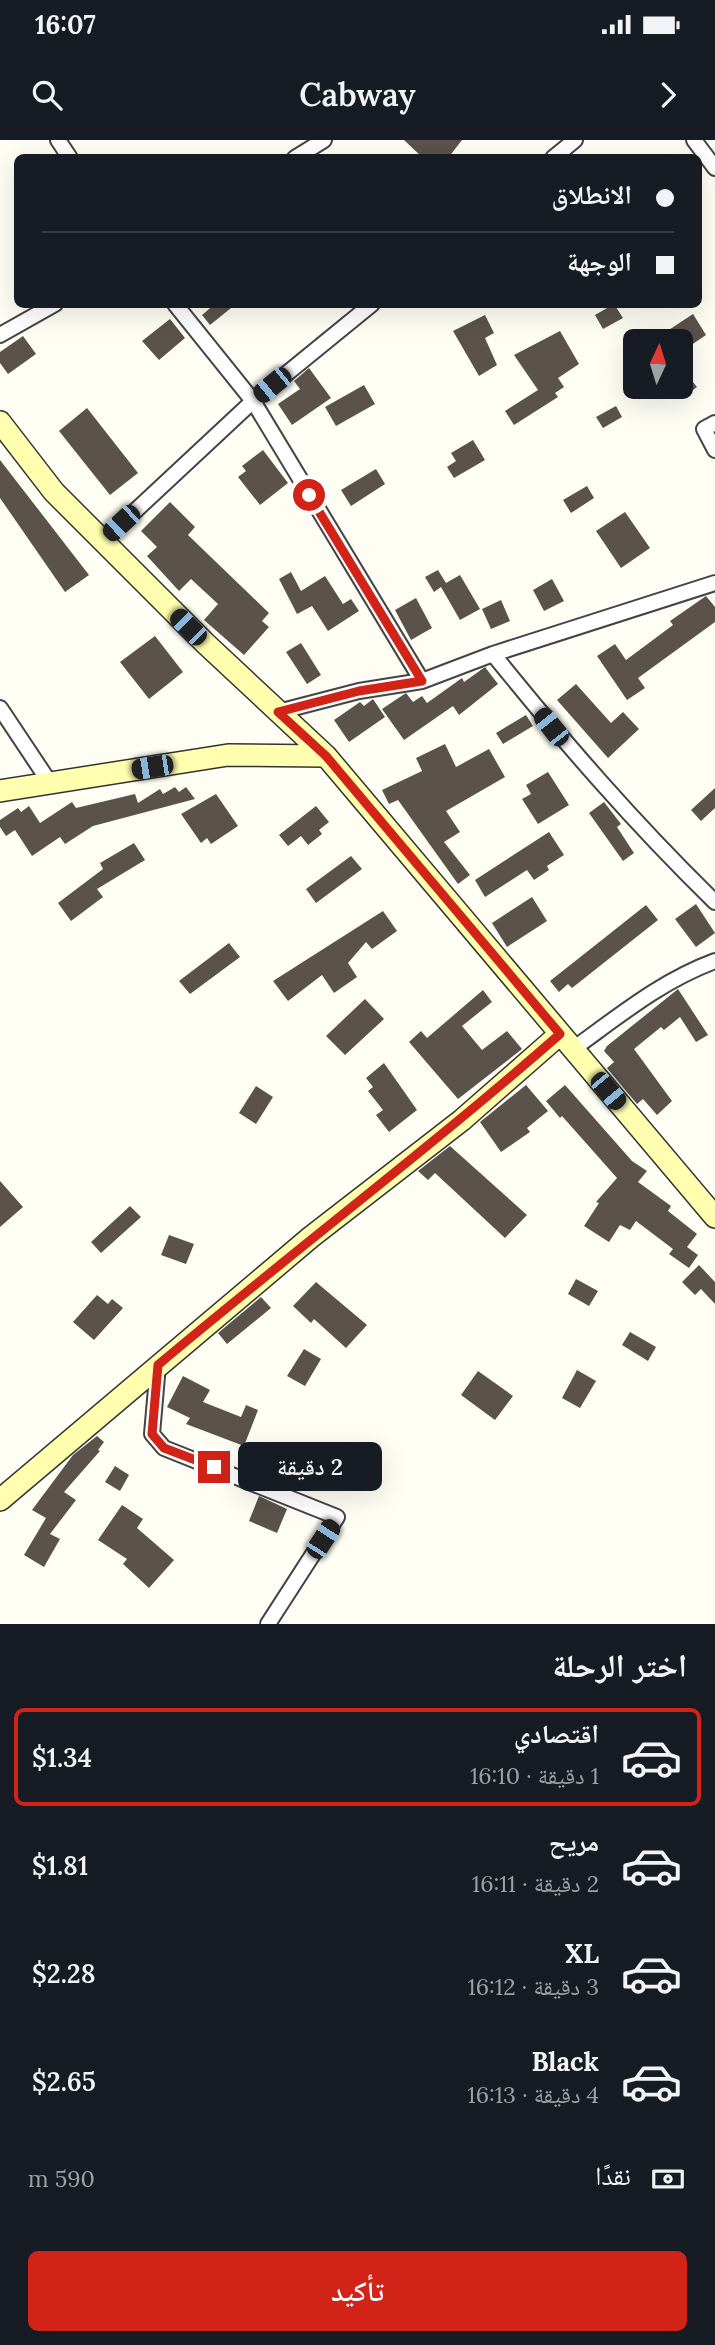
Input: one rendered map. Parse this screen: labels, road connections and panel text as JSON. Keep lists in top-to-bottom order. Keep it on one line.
{"north":"top","page":{"status":"16:07","header":"Cabway","banner":["الانطلاق","الوجهة"],"bubble":"2 دقيقة","heading":"اختر الرحلة","list":[{"name":"اقتصادي","note":"1 دقيقة · 16:10","value":"$1.34"},{"name":"مريح","note":"2 دقيقة · 16:11","value":"$1.81"},{"name":"XL","note":"3 دقيقة · 16:12","value":"$2.28"},{"name":"Black","note":"4 دقيقة · 16:13","value":"$2.65"}],"pay":["نقدًا","590 m"],"buttons":"تأكيد"}}
